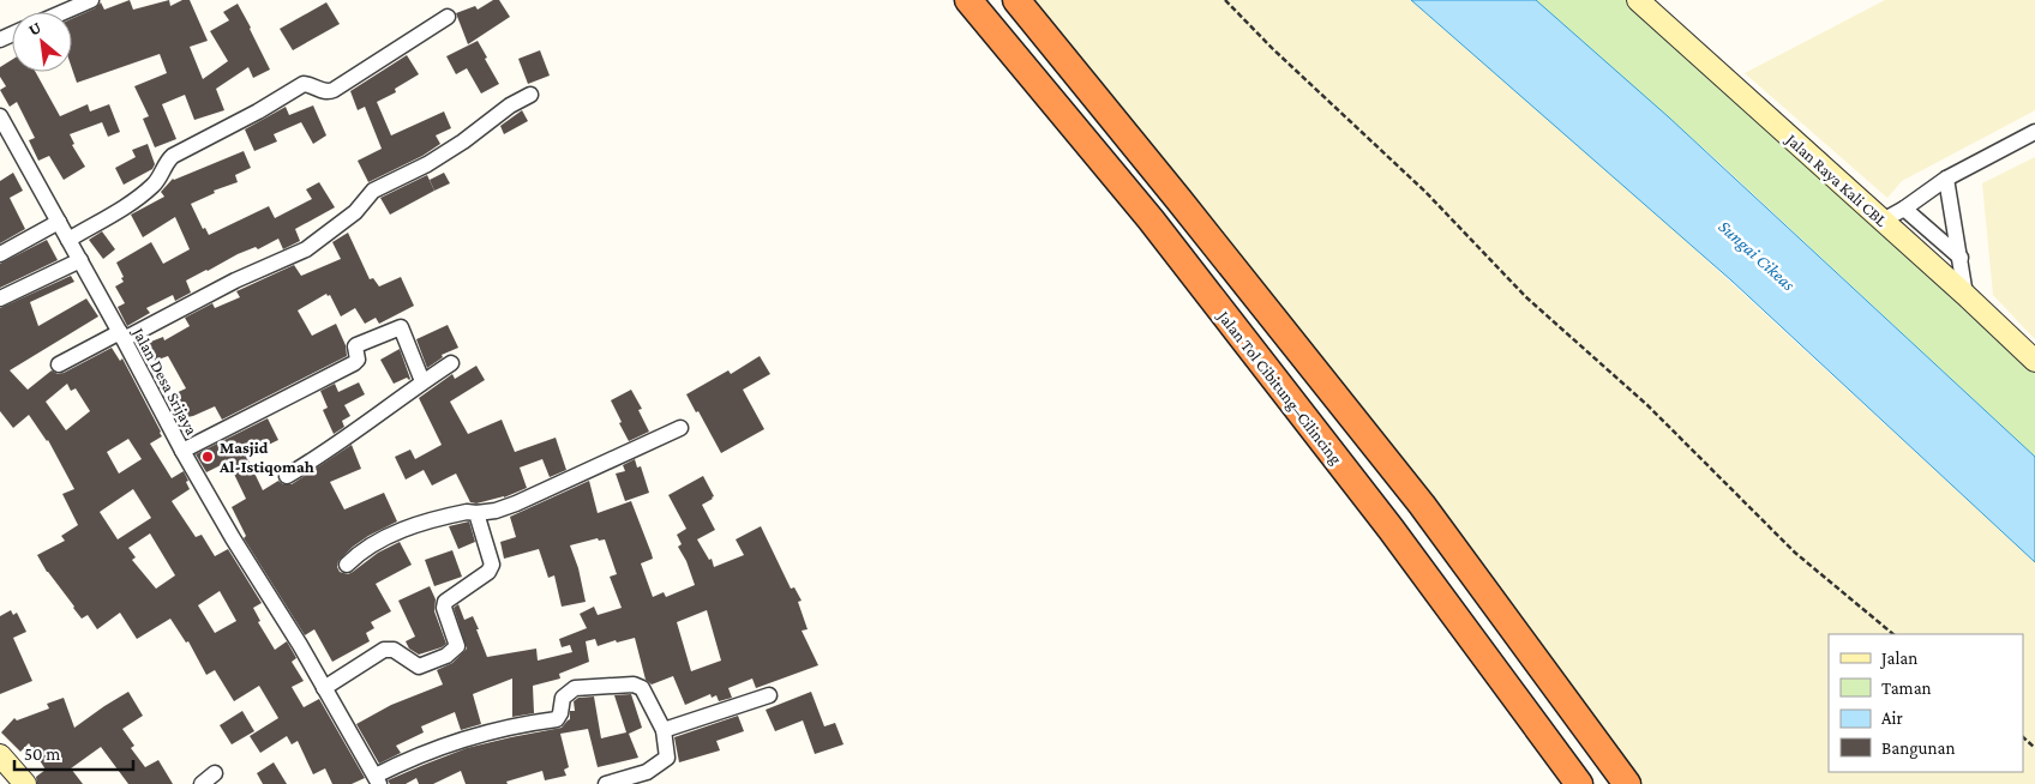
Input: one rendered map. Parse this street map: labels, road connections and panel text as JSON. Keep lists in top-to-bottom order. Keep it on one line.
{"streets":{"highway":["Jalan Tol Cibitung–Cilincing"],"street":["Jalan Raya Kali CBL","Jalan Desa Srijaya"]},"water":["Sungai Cikeas"],"places":["Masjid Al-Istiqomah"],"legend":["Jalan","Taman","Air","Bangunan"],"scale_bar":"50 m","north":"top left"}
